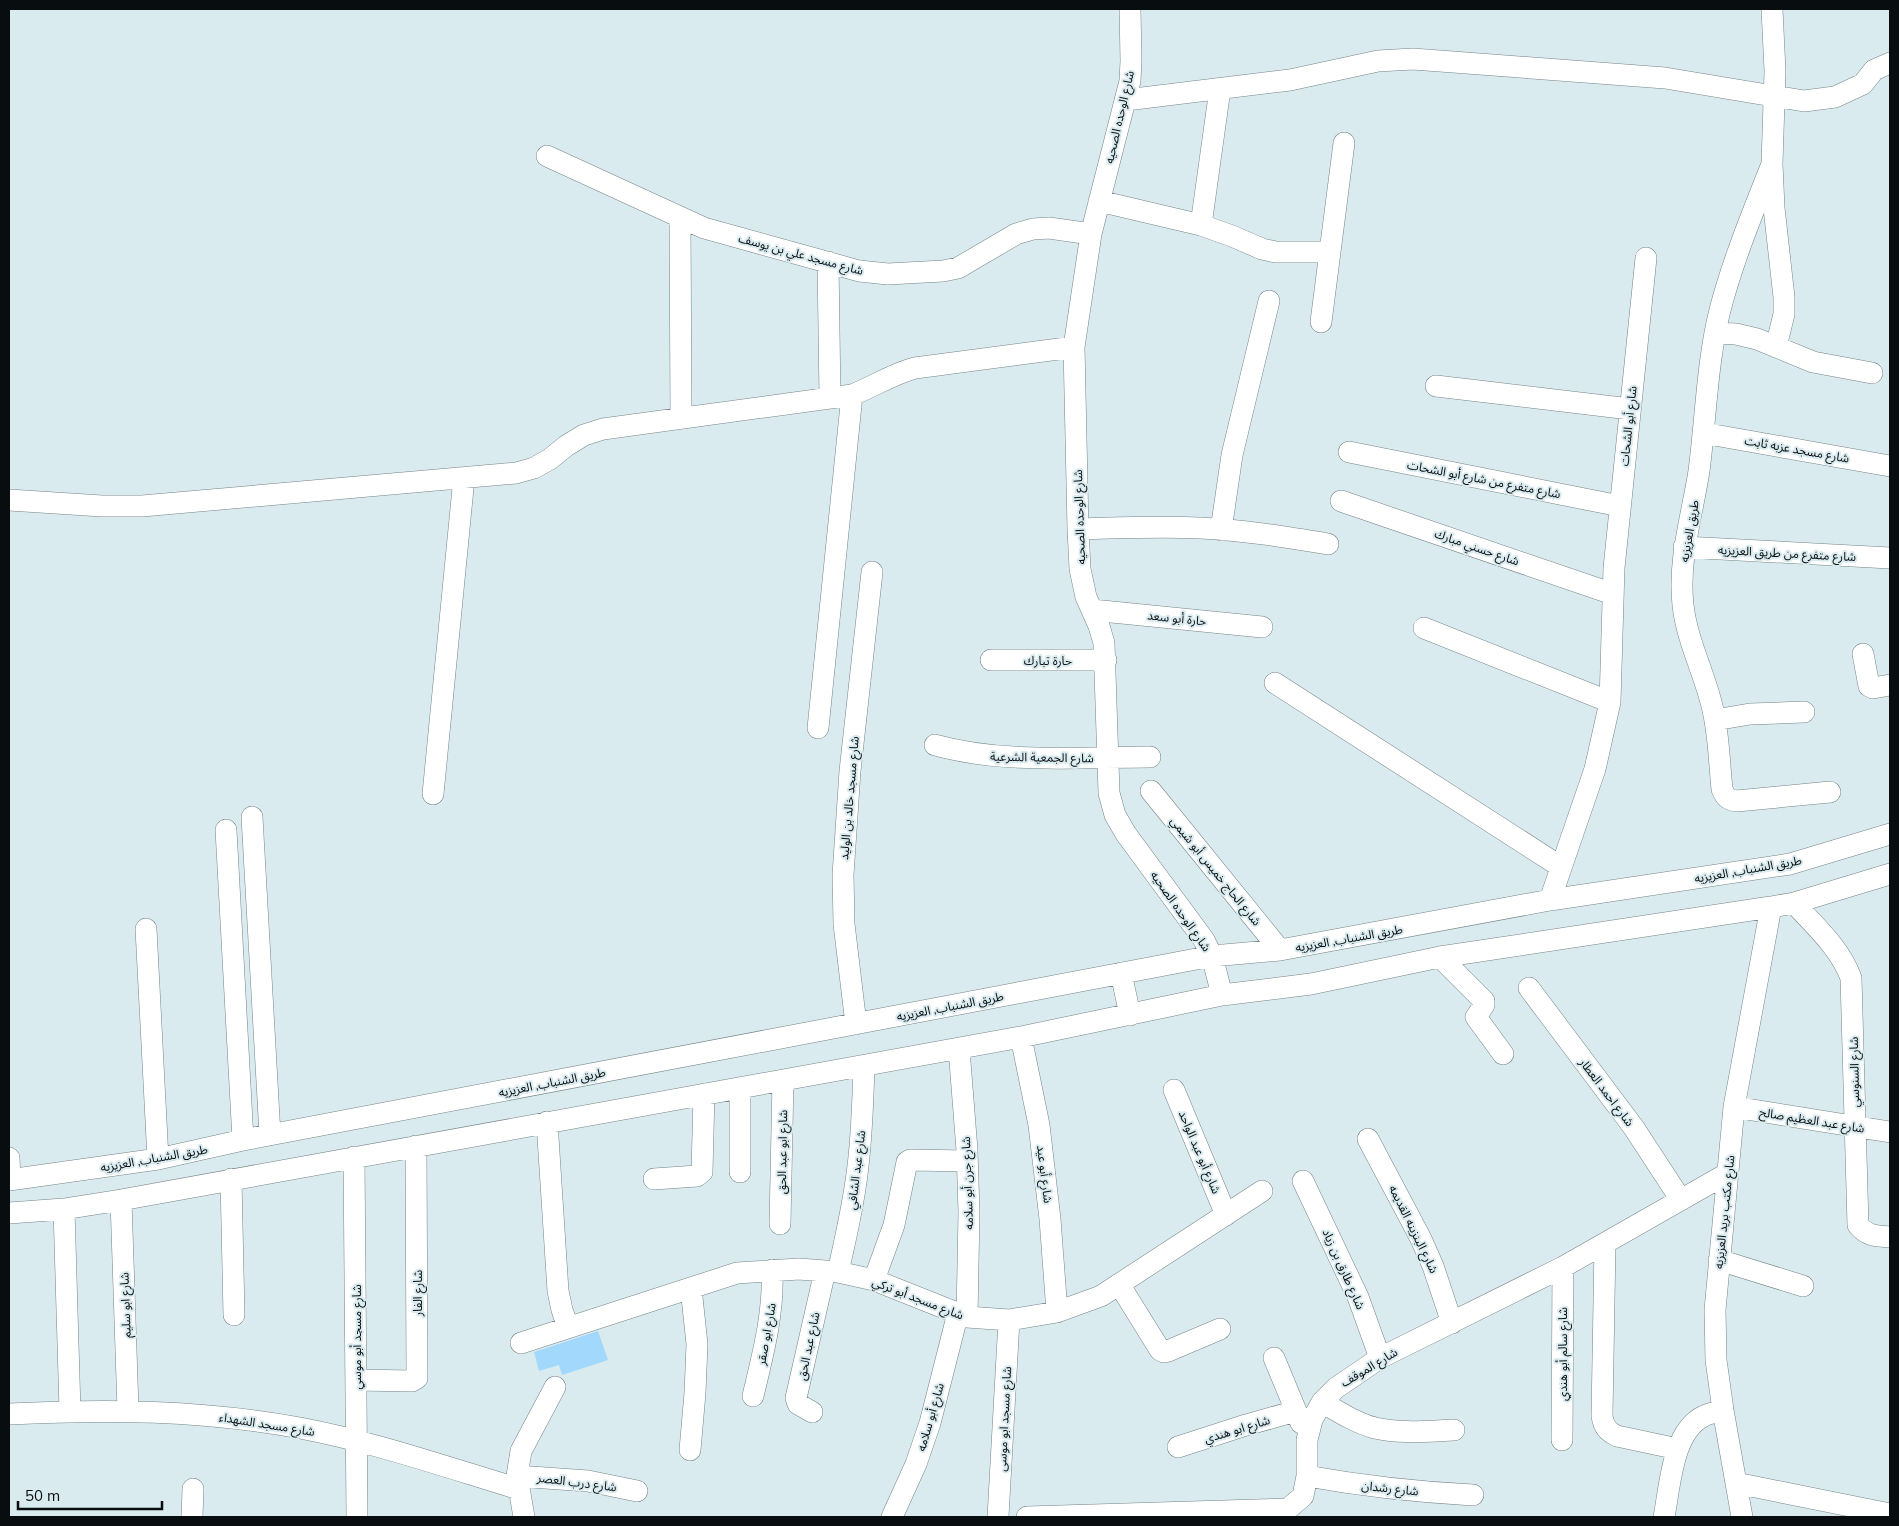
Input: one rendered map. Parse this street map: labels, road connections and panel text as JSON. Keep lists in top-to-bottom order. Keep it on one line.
{"streets":{"street":["شارع الوحده الصحيه","شارع مسجد علي بن يوسف","شارع أبو الشحات","شارع مسجد عزبه ثابت","شارع متفرع من شارع أبو الشحات","طريق العزيزيه","شارع حسني مبارك","شارع متفرع من طريق العزيزيه","حارة أبو سعد","حارة تبارك","شارع الجمعية الشرعية","شارع مسجد خالد بن الوليد","طريق الشنباب, العزيزيه","شارع الحاج خميس أبو شيمي","شارع السنوسي","شارع احمد العطار","شارع عبد العظيم صالح","شارع ابو عبد الحق","شارع أبو عبد الواحد","شارع عبد الشافي","شارع أبو عيد","شارع جرن أبو سلامه","شارع مكتب بريد العزيزيه","شارع البنزينه القديمه","شارع طارق بن زياد","شارع الفار","شارع مسجد أبو تركي","شارع ابو سليم","شارع ابو صقر","شارع مسجد أبو موسي","شارع عبد الحق","شارع سالم أبو هندي","شارع الموقف","شارع أبو سلامه","شارع مسجد ابو موسى","شارع مسجد الشهداء","شارع ابو هندي","شارع درب العصر","شارع رشدان"]},"crossings":[["شارع الوحده الصحيه","شارع مسجد علي بن يوسف"],["شارع الوحده الصحيه","حارة أبو سعد"],["شارع الوحده الصحيه","حارة تبارك"],["شارع الوحده الصحيه","شارع الجمعية الشرعية"],["شارع الوحده الصحيه","طريق الشنباب, العزيزيه"],["شارع أبو الشحات","شارع متفرع من شارع أبو الشحات"],["شارع أبو الشحات","شارع حسني مبارك"],["شارع أبو الشحات","طريق الشنباب, العزيزيه"],["شارع مسجد عزبه ثابت","طريق العزيزيه"],["طريق العزيزيه","شارع متفرع من طريق العزيزيه"],["شارع مسجد خالد بن الوليد","طريق الشنباب, العزيزيه"],["طريق الشنباب, العزيزيه","شارع الحاج خميس أبو شيمي"],["شارع السنوسي","شارع عبد العظيم صالح"],["شارع احمد العطار","شارع الموقف"],["شارع عبد العظيم صالح","شارع مكتب بريد العزيزيه"],["شارع أبو عبد الواحد","شارع مسجد أبو تركي"],["شارع عبد الشافي","شارع مسجد أبو تركي"],["شارع عبد الشافي","شارع عبد الحق"],["شارع أبو عيد","شارع مسجد أبو تركي"],["شارع جرن أبو سلامه","شارع مسجد أبو تركي"],["شارع جرن أبو سلامه","شارع أبو سلامه"],["شارع مكتب بريد العزيزيه","شارع الموقف"],["شارع البنزينه القديمه","شارع الموقف"],["شارع طارق بن زياد","شارع الموقف"],["شارع الفار","شارع مسجد أبو موسي"],["شارع مسجد أبو تركي","شارع ابو صقر"],["شارع مسجد أبو تركي","شارع عبد الحق"],["شارع مسجد أبو تركي","شارع أبو سلامه"],["شارع مسجد أبو تركي","شارع مسجد ابو موسى"],["شارع ابو سليم","شارع مسجد الشهداء"],["شارع مسجد أبو موسي","شارع مسجد الشهداء"],["شارع سالم أبو هندي","شارع الموقف"],["شارع الموقف","شارع رشدان"],["شارع مسجد الشهداء","شارع درب العصر"]],"scale_bar":"50 m"}
